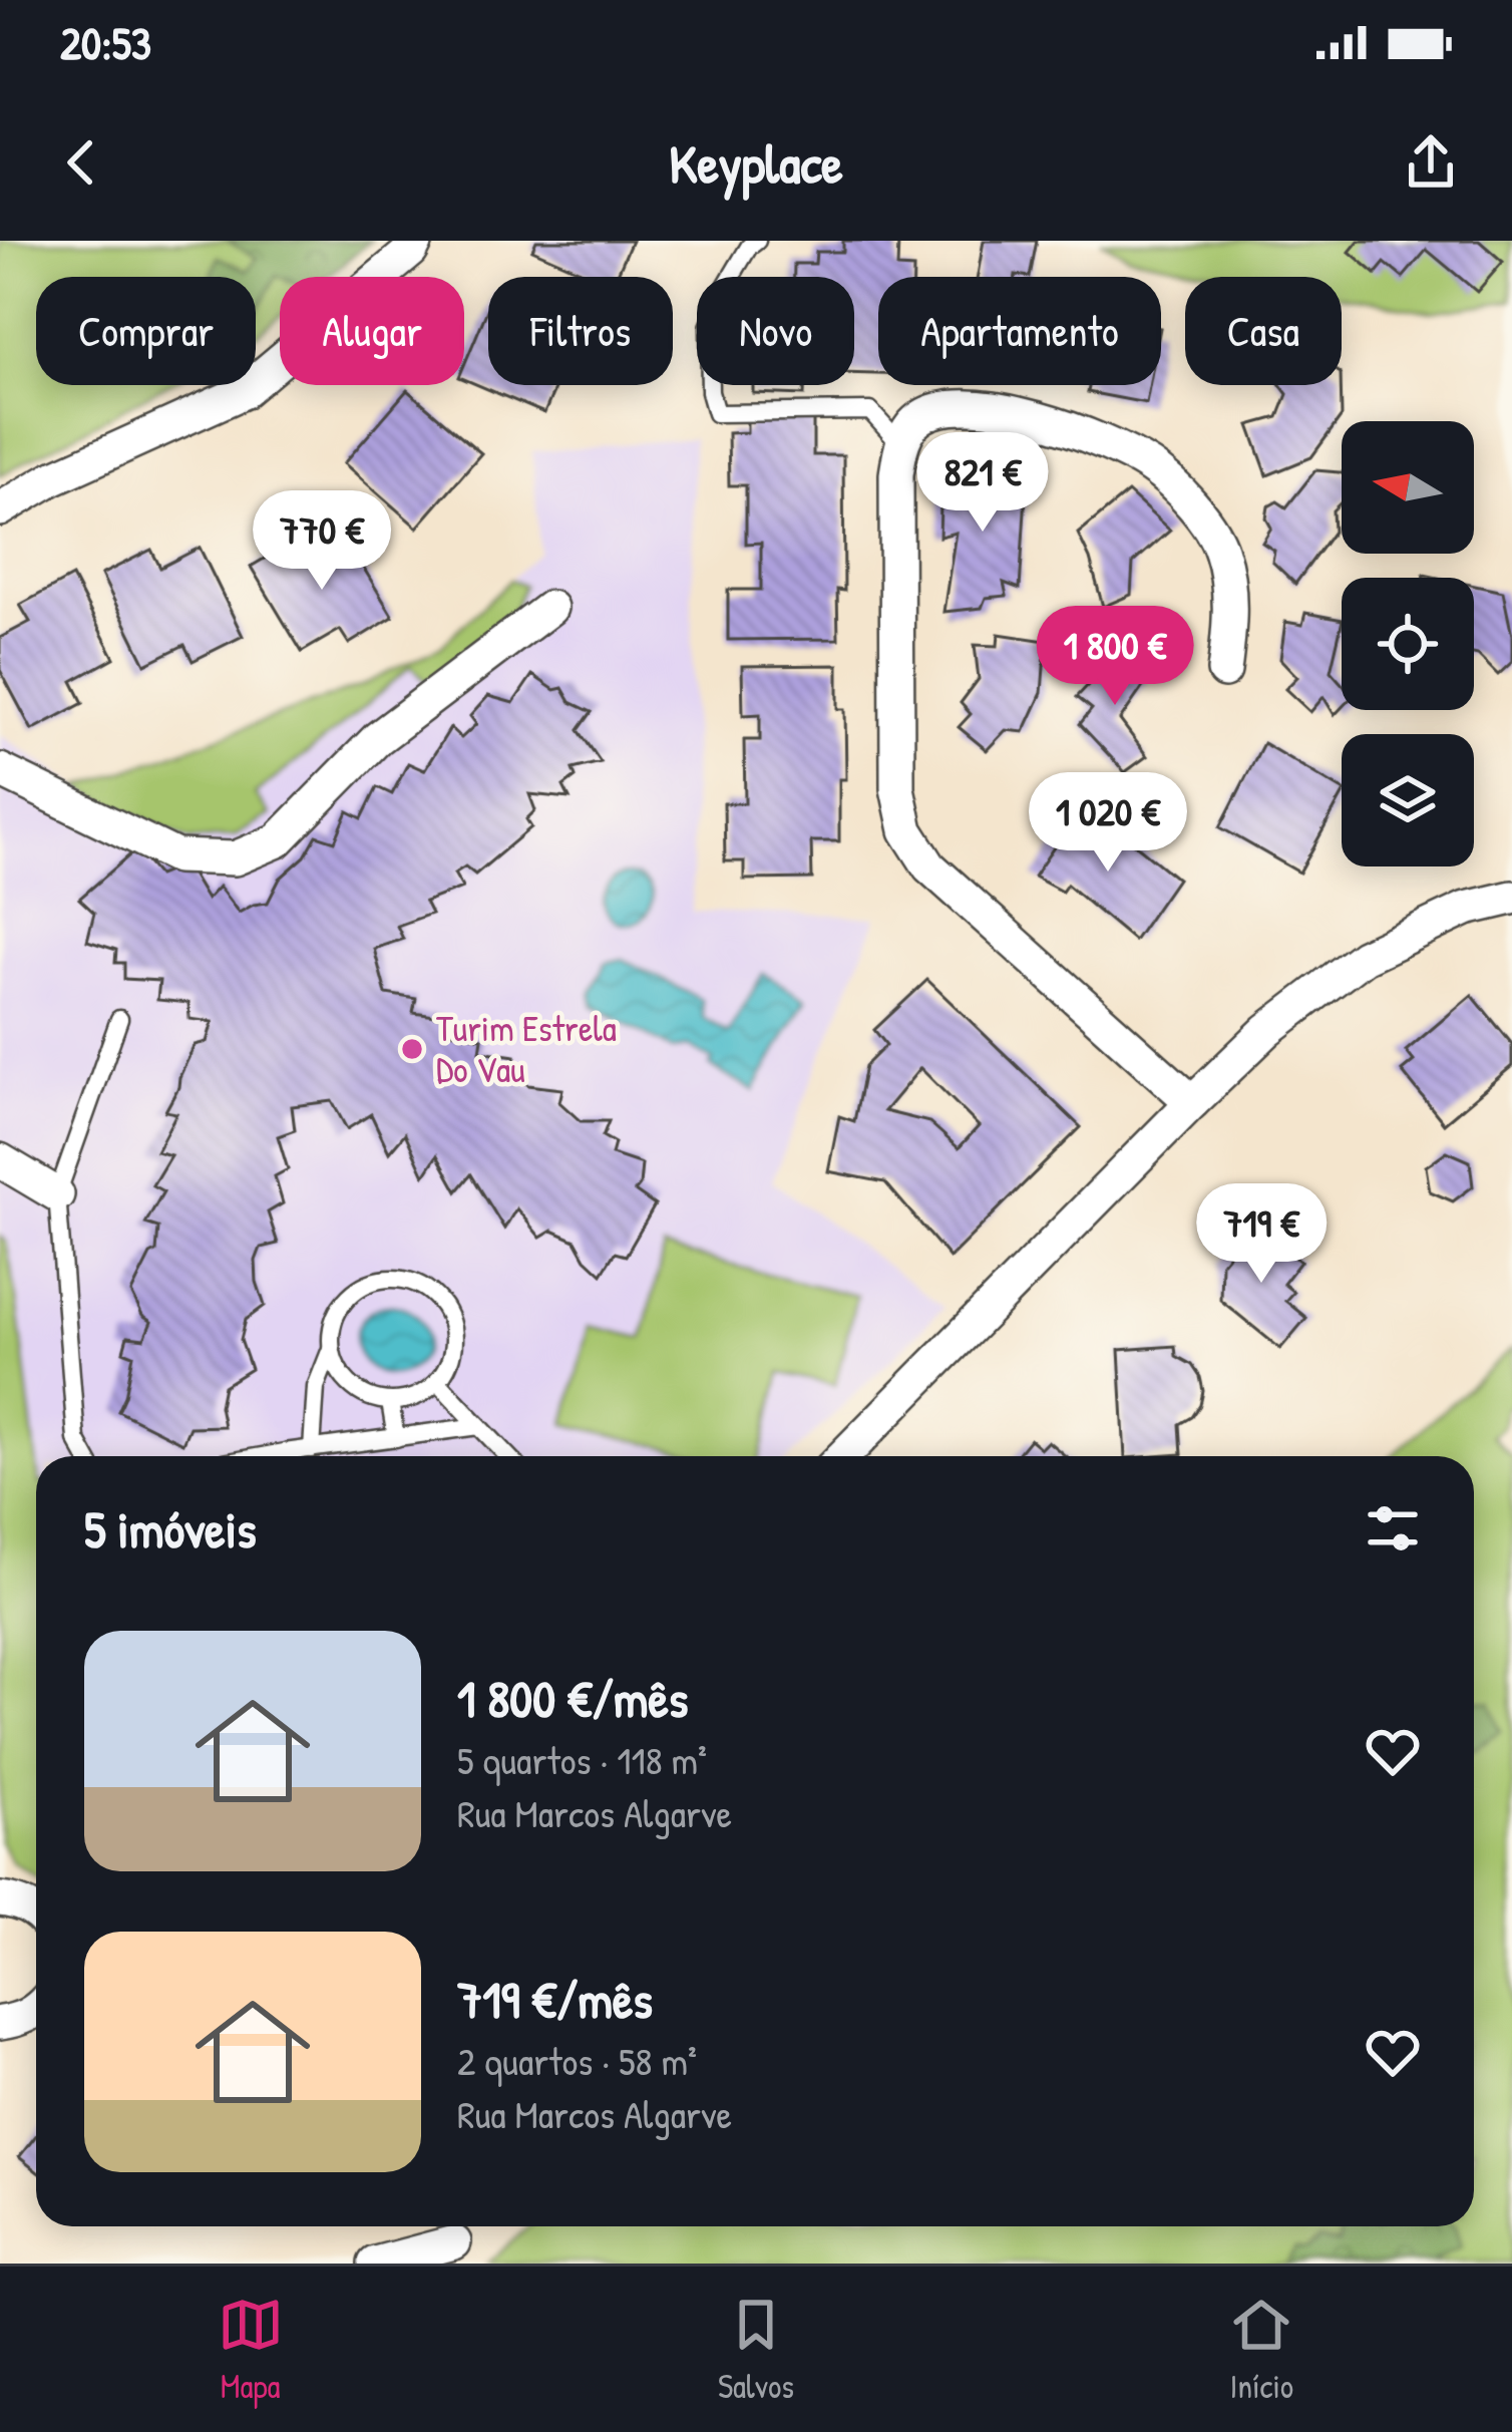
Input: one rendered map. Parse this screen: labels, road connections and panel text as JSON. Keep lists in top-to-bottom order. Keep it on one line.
{"places":["Turim Estrela Do Vau"],"north":"left","page":{"status":"20:53","header":"Keyplace","chip":["Comprar","Alugar","Filtros","Novo","Apartamento","Casa"],"price":["821 €","770 €","1 800 €","1 020 €","719 €"],"heading":"5 imóveis","list":[{"name":"1 800 €/mês","note":"5 quartos · 118 m² · Rua Marcos Algarve"},{"name":"719 €/mês","note":"2 quartos · 58 m² · Rua Marcos Algarve"}],"tabs":["Mapa","Salvos","Início"]}}
